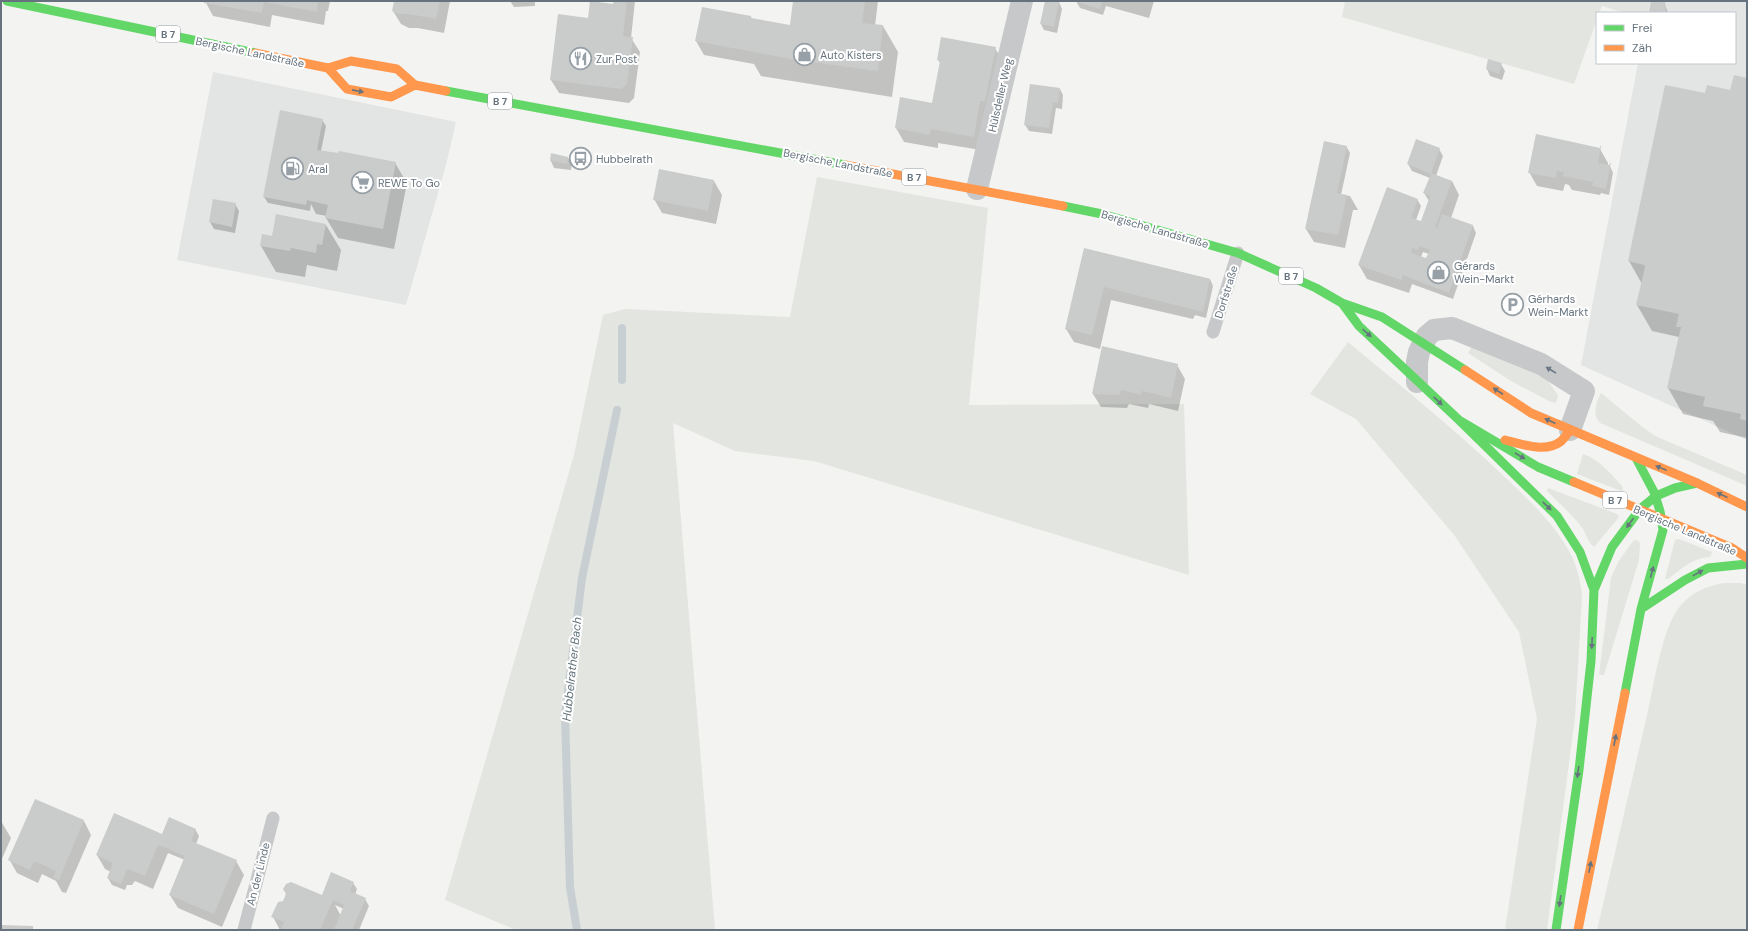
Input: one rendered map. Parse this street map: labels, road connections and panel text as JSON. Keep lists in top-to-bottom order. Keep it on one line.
{"streets":{"main road":["B 7","Bergische Landstraße"],"street":["Hülsdeller Weg"],"lane":["Dorfstraße","An der Linde"]},"crossings":[["Bergische Landstraße","Hülsdeller Weg"],["Bergische Landstraße","Dorfstraße"]],"water":["Hubbelrather Bach"],"places":{"shop":["Auto Kisters","Gérards Wein-Markt"],"restaurant":["Zur Post"],"bus stop":["Hubbelrath"],"fuel station":["Aral"],"supermarket":["REWE To Go"],"parking":["Gérhards Wein-Markt"]},"legend":["Frei","Zäh"]}
